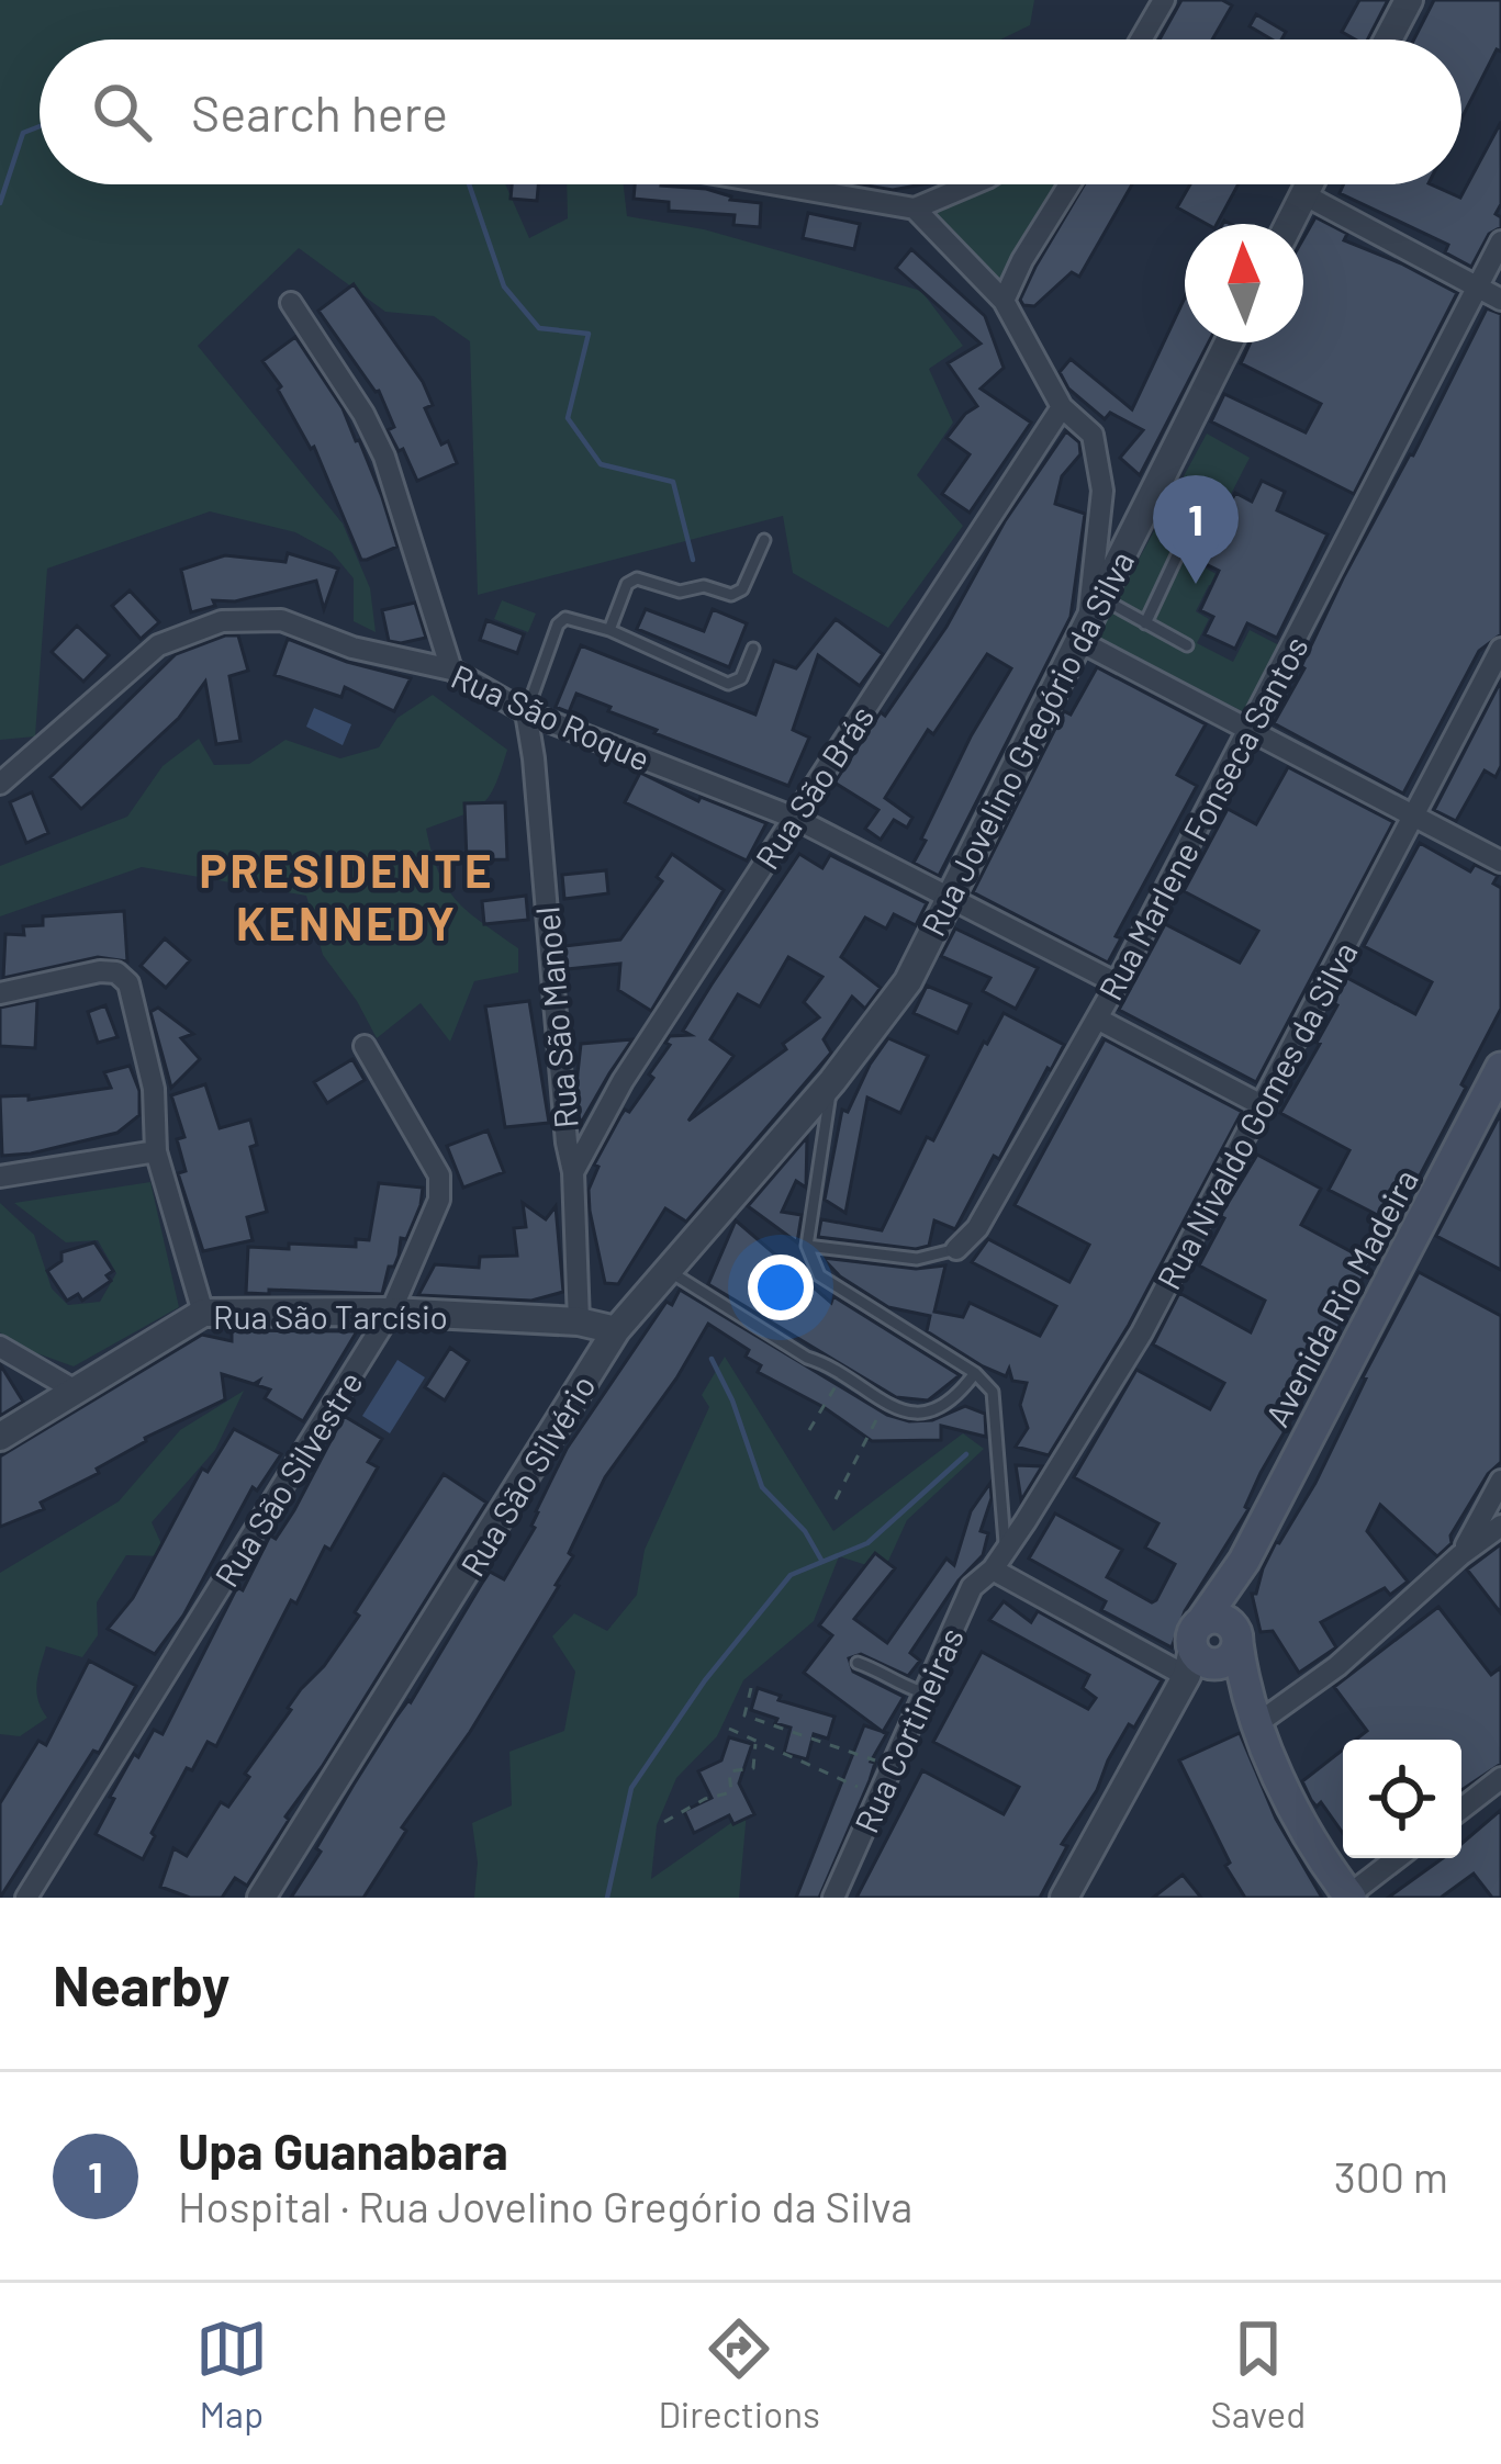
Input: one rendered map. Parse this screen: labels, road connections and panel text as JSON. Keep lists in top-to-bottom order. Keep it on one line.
{"streets":{"main road":["Avenida Rio Madeira"],"street":["Rua São Roque","Rua Jovelino Gregório da Silva","Rua São Brás","Rua Marlene Fonseca Santos","Rua São Manoel","Rua Nivaldo Gomes da Silva","Rua São Tarcísio","Rua São Silvério","Rua São Silvestre","Rua Cortineiras"]},"crossings":[["Rua São Roque","Rua Jovelino Gregório da Silva"],["Rua São Roque","Rua São Brás"],["Rua São Roque","Rua Marlene Fonseca Santos"],["Rua São Roque","Rua São Manoel"],["Rua Jovelino Gregório da Silva","Rua São Silvério"],["Rua São Brás","Rua São Manoel"],["Rua São Manoel","Rua São Tarcísio"],["Rua Nivaldo Gomes da Silva","Rua Cortineiras"],["Rua São Tarcísio","Rua São Silvério"],["Rua São Tarcísio","Rua São Silvestre"]],"districts":["PRESIDENTE KENNEDY"],"north":"top","page":{"search":"Search here","pins":"1","heading":"Nearby","list":[{"mark":"1","name":"Upa Guanabara","note":"Hospital · Rua Jovelino Gregório da Silva","value":"300 m"}],"nav":["Map","Directions","Saved"]}}
